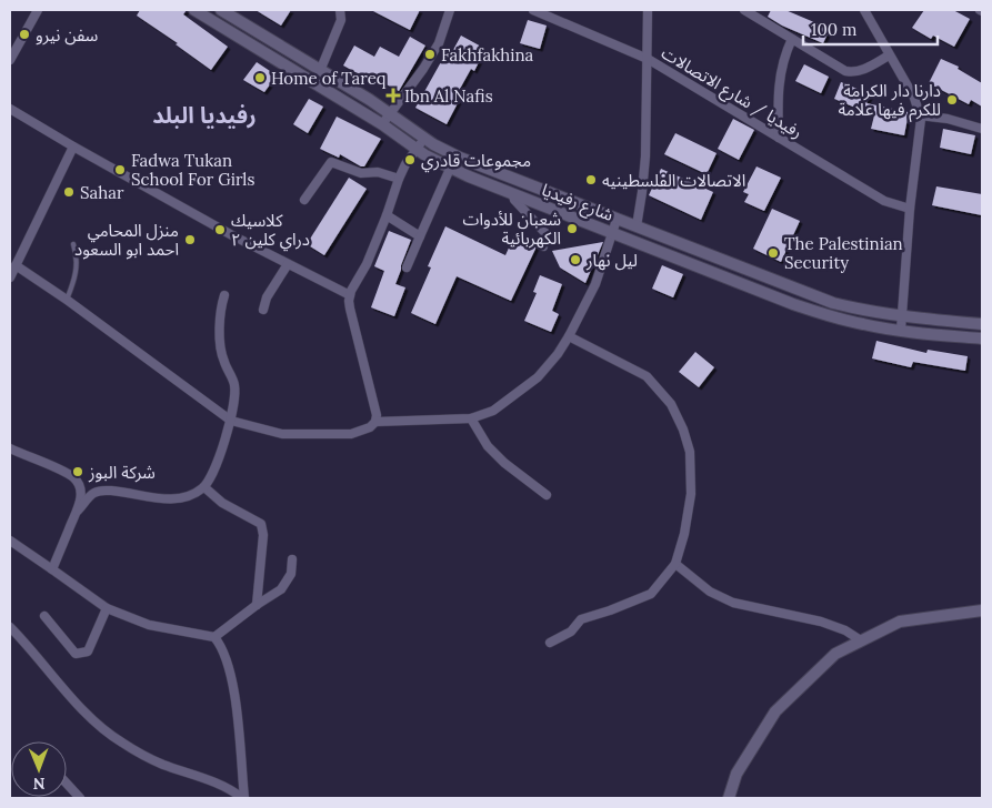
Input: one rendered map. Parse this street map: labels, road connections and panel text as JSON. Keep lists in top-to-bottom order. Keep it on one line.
{"streets":{"main road":["شارع رفيديا"],"street":["رفيديا / شارع الاتصالات"]},"districts":["رفيديا البلد"],"places":{"other":["سفن نيرو","Fakhfakhina","Home of Tareq","دارنا دار الكرامة للكرم فيها علامة","مجموعات قادري","Fadwa Tukan School For Girls","الاتصالات الفلسطينيه","Sahar","شعبان للأدوات الكهربائية","كلاسيك دراي كلين ٢","منزل المحامي احمد ابو السعود","The Palestinian Security","ليل نهار","شركة البوز"],"health":["Ibn Al Nafis"]},"scale_bar":"100 m","north":"bottom"}
